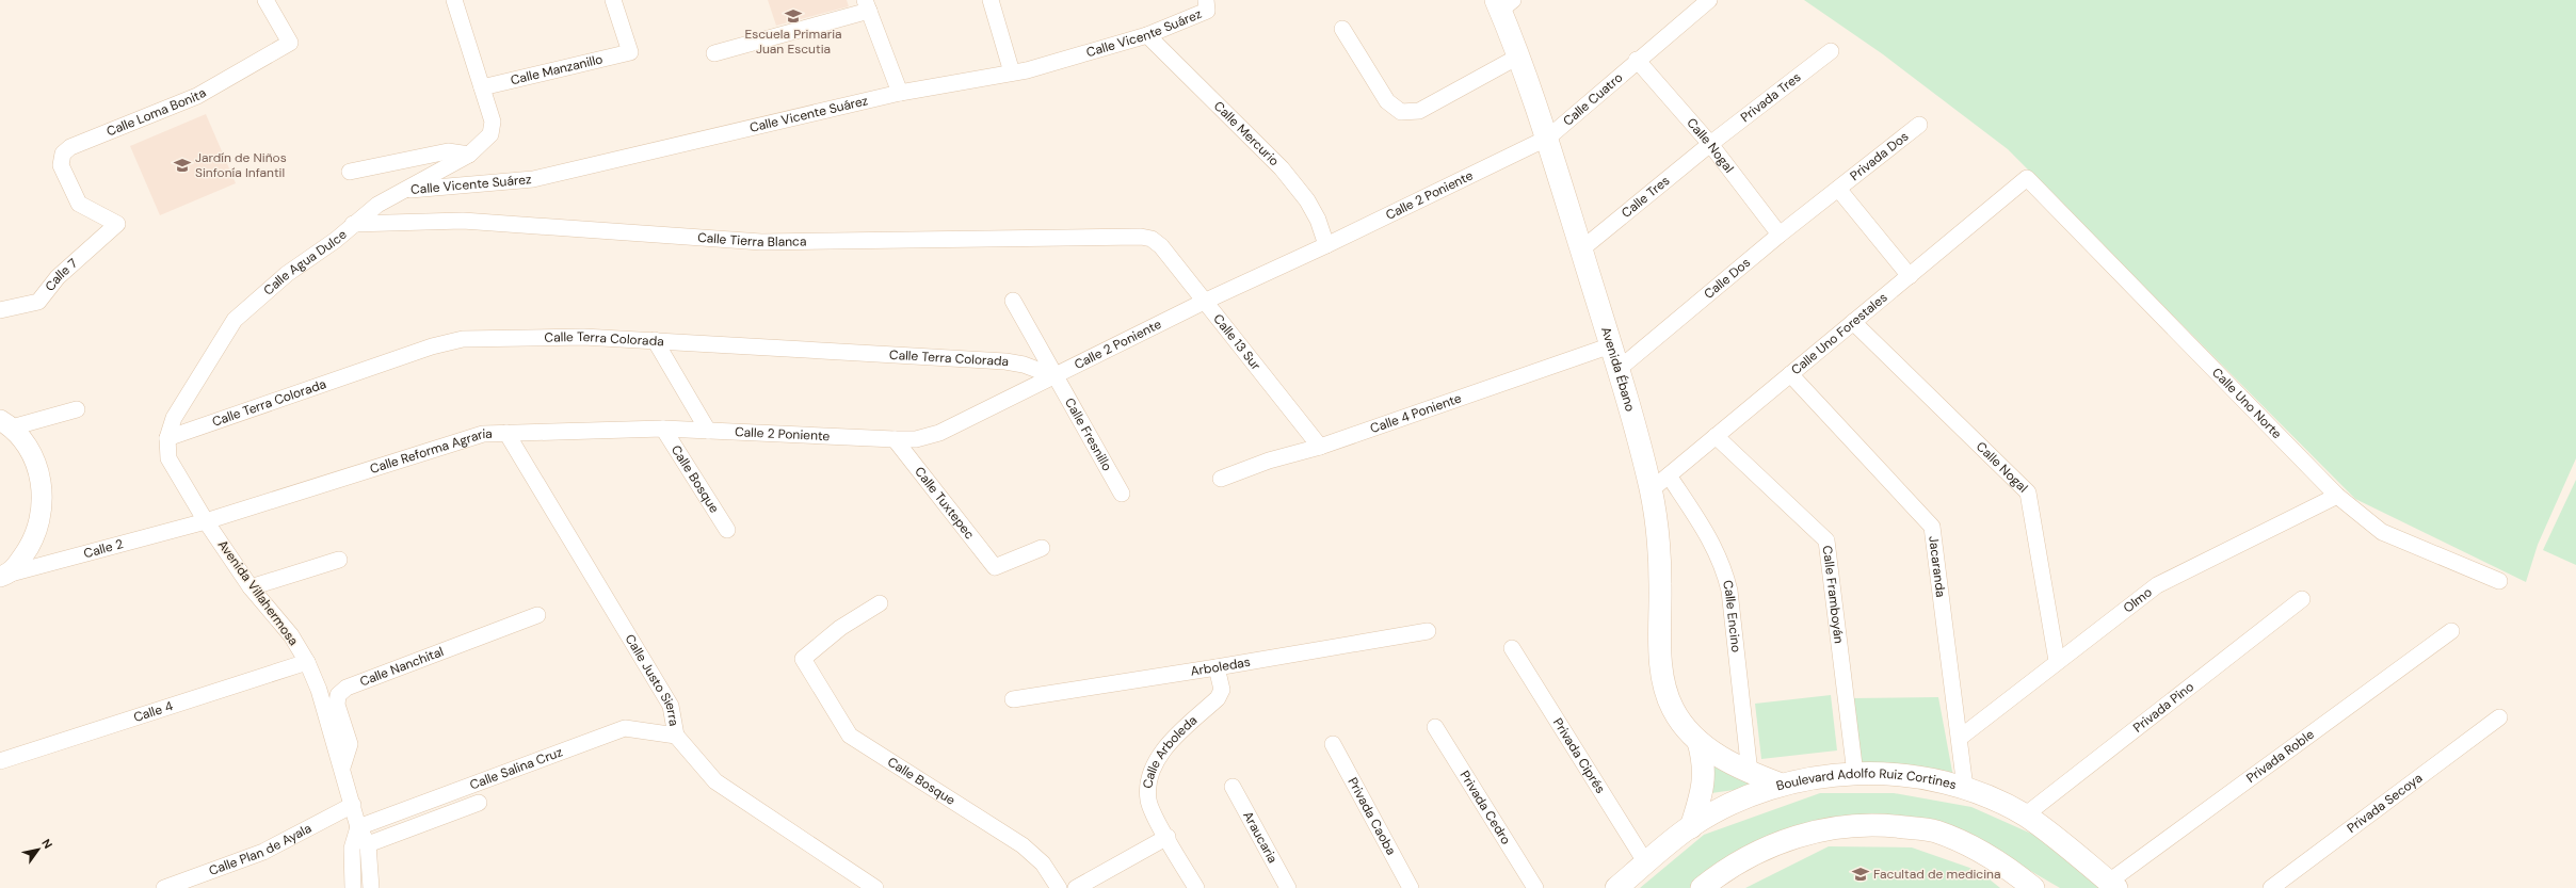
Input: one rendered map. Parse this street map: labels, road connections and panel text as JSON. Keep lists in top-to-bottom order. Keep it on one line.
{"streets":{"main road":["Avenida Ébano","Boulevard Adolfo Ruiz Cortines"],"street":["Calle Vicente Suárez","Calle Manzanillo","Privada Tres","Calle Cuatro","Calle Loma Bonita","Calle Mercurio","Calle Nogal","Privada Dos","Calle 2 Poniente","Calle Tres","Calle Tierra Blanca","Calle Agua Dulce","Calle 7","Calle Dos","Calle Uno Forestales","Calle Terra Colorada","Calle 13 Sur","Calle Uno Norte","Calle 4 Poniente","Calle Fresnillo","Calle Reforma Agraria","Calle Bosque","Calle Tuxtepec","Calle 2","Jacaranda","Avenida Villahermosa","Calle Framboyán","Olmo","Calle Encino","Arboledas","Calle Nanchital","Calle Justo Sierra","Privada Pino","Calle 4","Calle Arboleda","Privada Ciprés","Privada Roble","Calle Salina Cruz","Privada Secoya","Privada Cedro","Privada Caoba","Araucaria","Calle Plan de Ayala"]},"crossings":[["Calle Vicente Suárez","Calle Mercurio"],["Calle Vicente Suárez","Calle Agua Dulce"],["Calle Manzanillo","Calle Agua Dulce"],["Privada Tres","Calle Nogal"],["Privada Tres","Calle Tres"],["Calle Cuatro","Calle Nogal"],["Calle Cuatro","Calle 2 Poniente"],["Calle Cuatro","Avenida Ébano"],["Calle Loma Bonita","Calle 7"],["Calle Mercurio","Calle 2 Poniente"],["Calle Nogal","Calle Tres"],["Calle Nogal","Calle Dos"],["Calle Nogal","Calle Uno Forestales"],["Calle Nogal","Olmo"],["Privada Dos","Calle Dos"],["Calle 2 Poniente","Calle Terra Colorada"],["Calle 2 Poniente","Calle 13 Sur"],["Calle 2 Poniente","Avenida Ébano"],["Calle 2 Poniente","Calle Fresnillo"],["Calle 2 Poniente","Calle Reforma Agraria"],["Calle 2 Poniente","Calle Bosque"],["Calle 2 Poniente","Calle Tuxtepec"],["Calle Tres","Avenida Ébano"],["Calle Tierra Blanca","Calle Agua Dulce"],["Calle Tierra Blanca","Calle 13 Sur"],["Calle Agua Dulce","Calle Terra Colorada"],["Calle Agua Dulce","Avenida Villahermosa"],["Calle Dos","Avenida Ébano"],["Calle Uno Forestales","Avenida Ébano"],["Calle Uno Forestales","Calle Uno Norte"],["Calle Uno Forestales","Jacaranda"],["Calle Uno Forestales","Calle Framboyán"],["Calle Uno Forestales","Calle Encino"],["Calle Terra Colorada","Calle Fresnillo"],["Calle Terra Colorada","Avenida Villahermosa"],["Calle 13 Sur","Calle 4 Poniente"],["Avenida Ébano","Calle 4 Poniente"],["Avenida Ébano","Calle Encino"],["Avenida Ébano","Boulevard Adolfo Ruiz Cortines"],["Calle Uno Norte","Olmo"],["Calle Reforma Agraria","Calle Bosque"],["Calle Reforma Agraria","Calle 2"],["Calle Reforma Agraria","Avenida Villahermosa"],["Calle Reforma Agraria","Calle Justo Sierra"],["Calle 2","Avenida Villahermosa"],["Jacaranda","Olmo"],["Jacaranda","Boulevard Adolfo Ruiz Cortines"],["Avenida Villahermosa","Calle Nanchital"],["Avenida Villahermosa","Calle 4"],["Avenida Villahermosa","Calle Salina Cruz"],["Avenida Villahermosa","Calle Plan de Ayala"],["Calle Framboyán","Boulevard Adolfo Ruiz Cortines"],["Arboledas","Calle Arboleda"],["Calle Justo Sierra","Calle Salina Cruz"],["Privada Pino","Boulevard Adolfo Ruiz Cortines"],["Privada Ciprés","Boulevard Adolfo Ruiz Cortines"],["Privada Roble","Boulevard Adolfo Ruiz Cortines"]],"places":{"school or university":["Escuela Primaria Juan Escutia","Jardín de Niños Sinfonía Infantil","Facultad de medicina"]},"north":"top right"}
